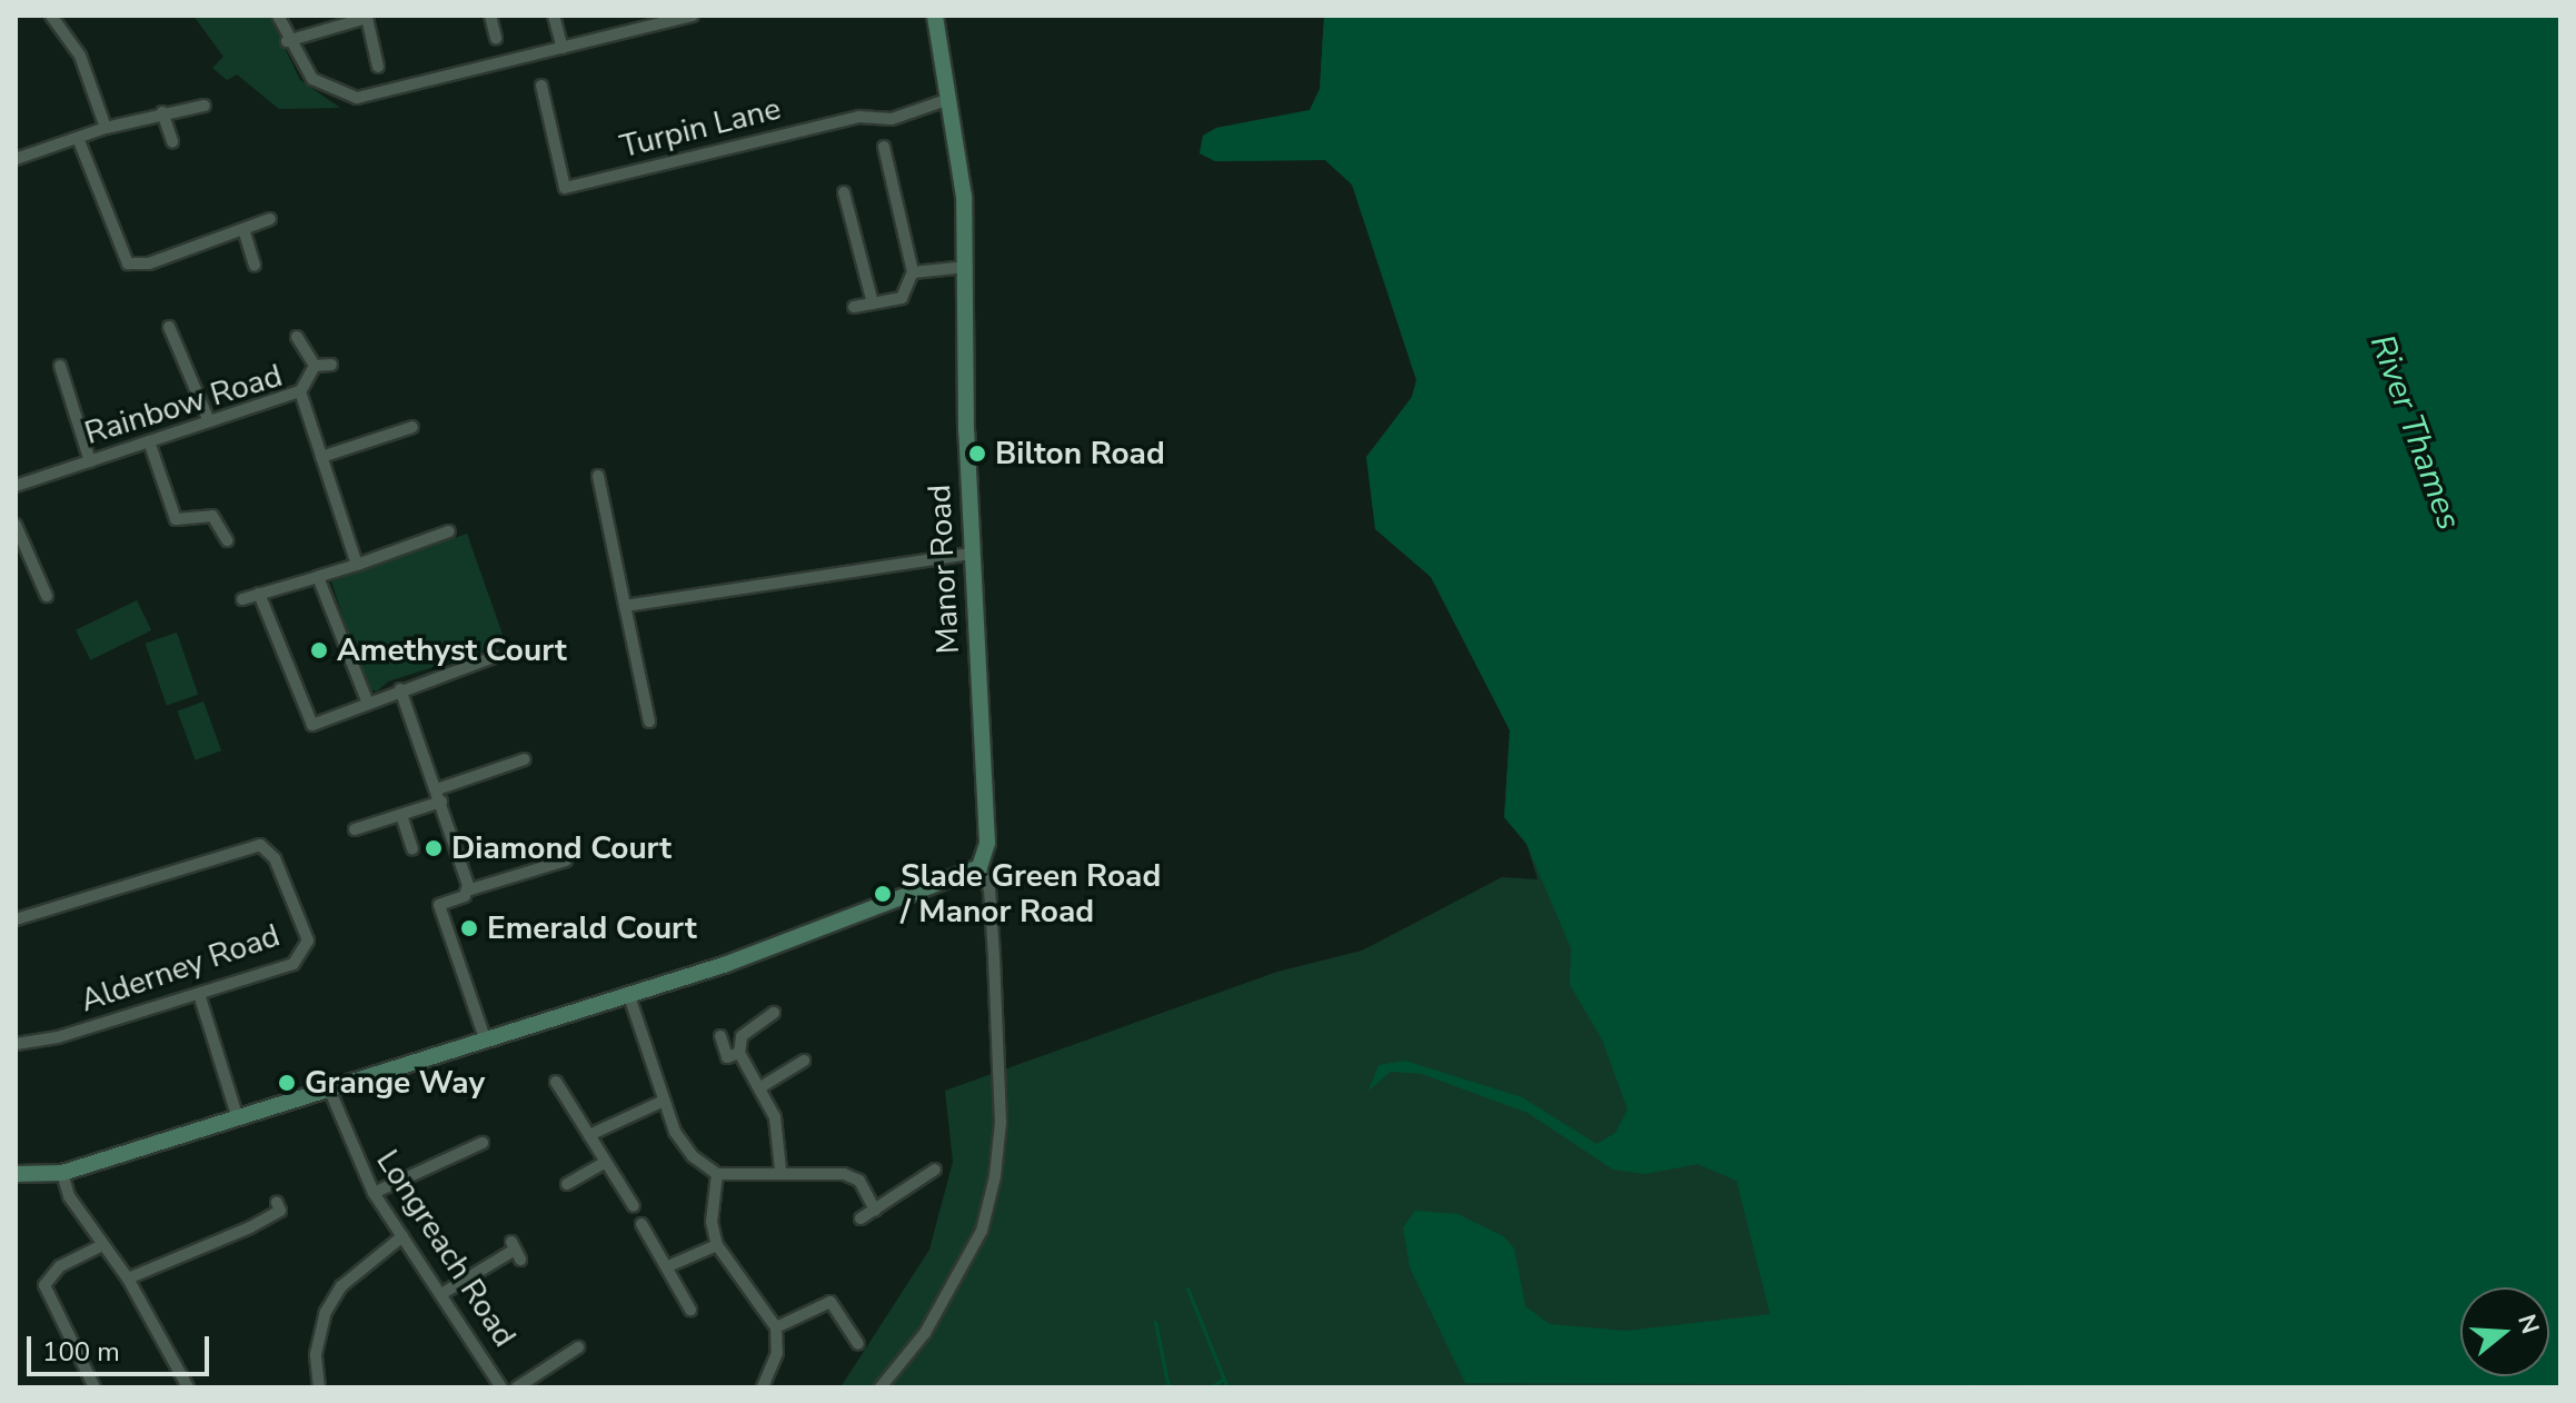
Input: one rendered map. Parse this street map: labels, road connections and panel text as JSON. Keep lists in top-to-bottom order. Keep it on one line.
{"streets":{"street":["Turpin Lane","Rainbow Road","Manor Road","Alderney Road","Longreach Road"]},"crossings":[["Turpin Lane","Manor Road"]],"water":["River Thames"],"places":["Bilton Road","Amethyst Court","Diamond Court","Slade Green Road / Manor Road","Emerald Court","Grange Way"],"scale_bar":"100 m","north":"right"}
